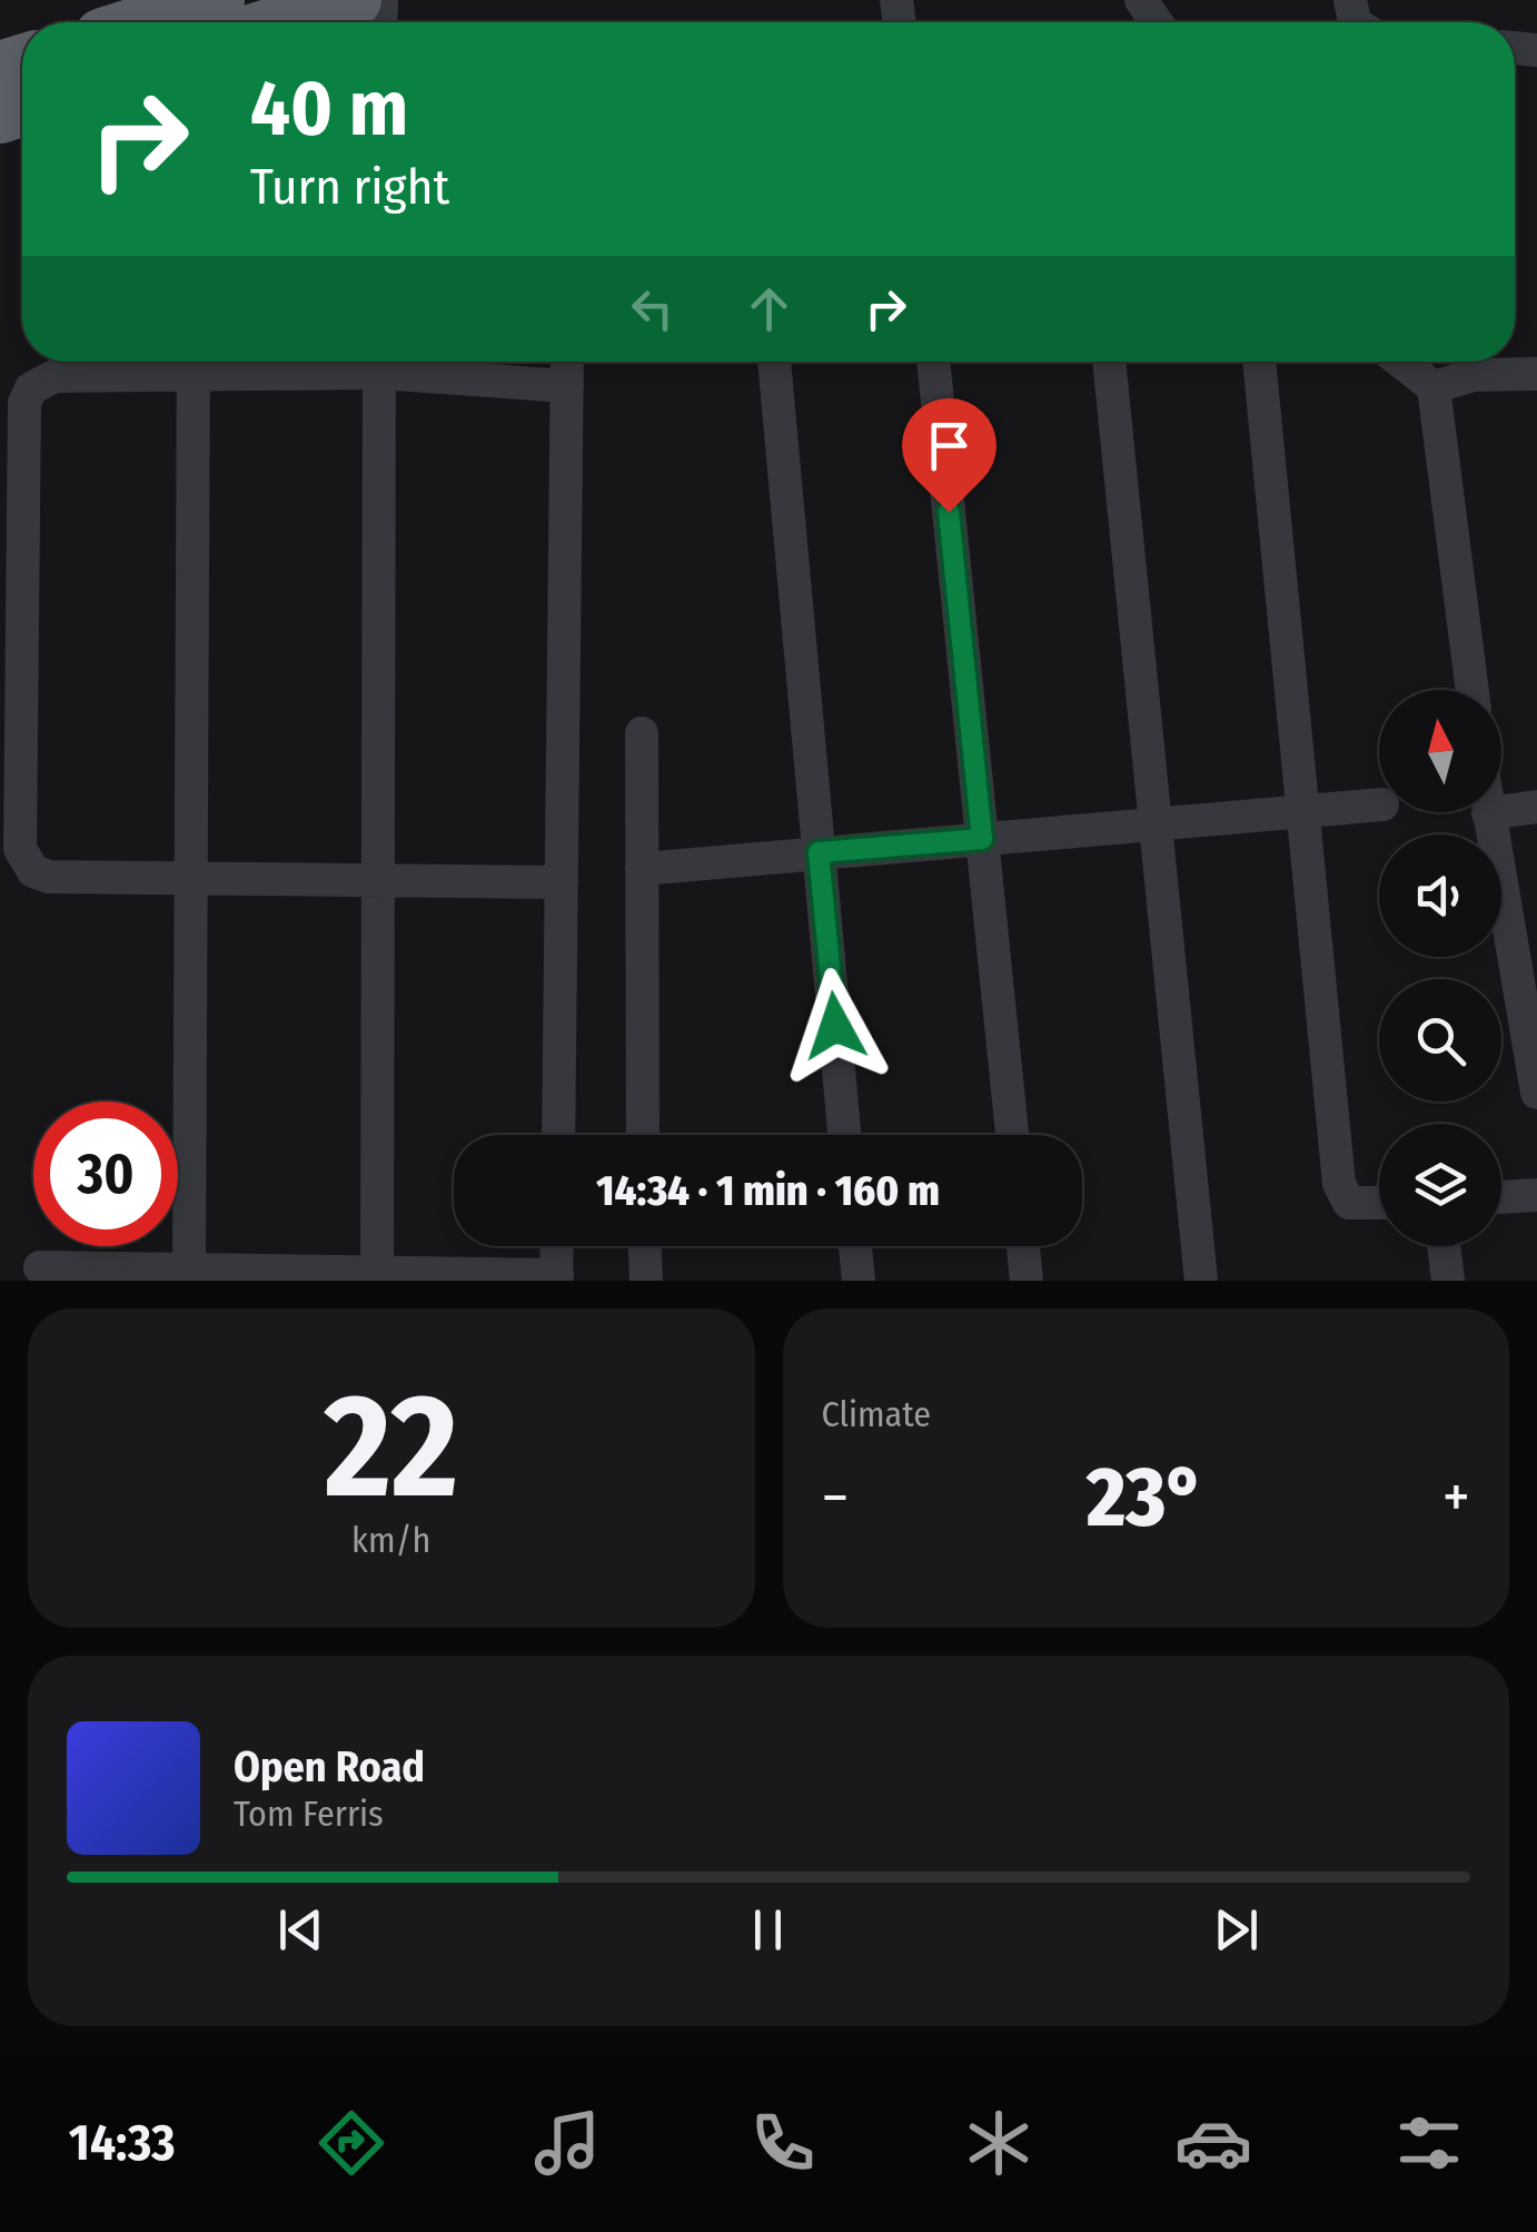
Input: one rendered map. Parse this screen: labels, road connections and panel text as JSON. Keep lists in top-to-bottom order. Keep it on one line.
{"north":"top","page":{"turn":["40 m","Turn right"],"limit":"30","trip":"14:34 · 1 min · 160 m","tile":[["22","km/h"],"Climate"],"heat":["−","23°","+"],"song":["Open Road","Tom Ferris"],"tabs":"14:33"}}
